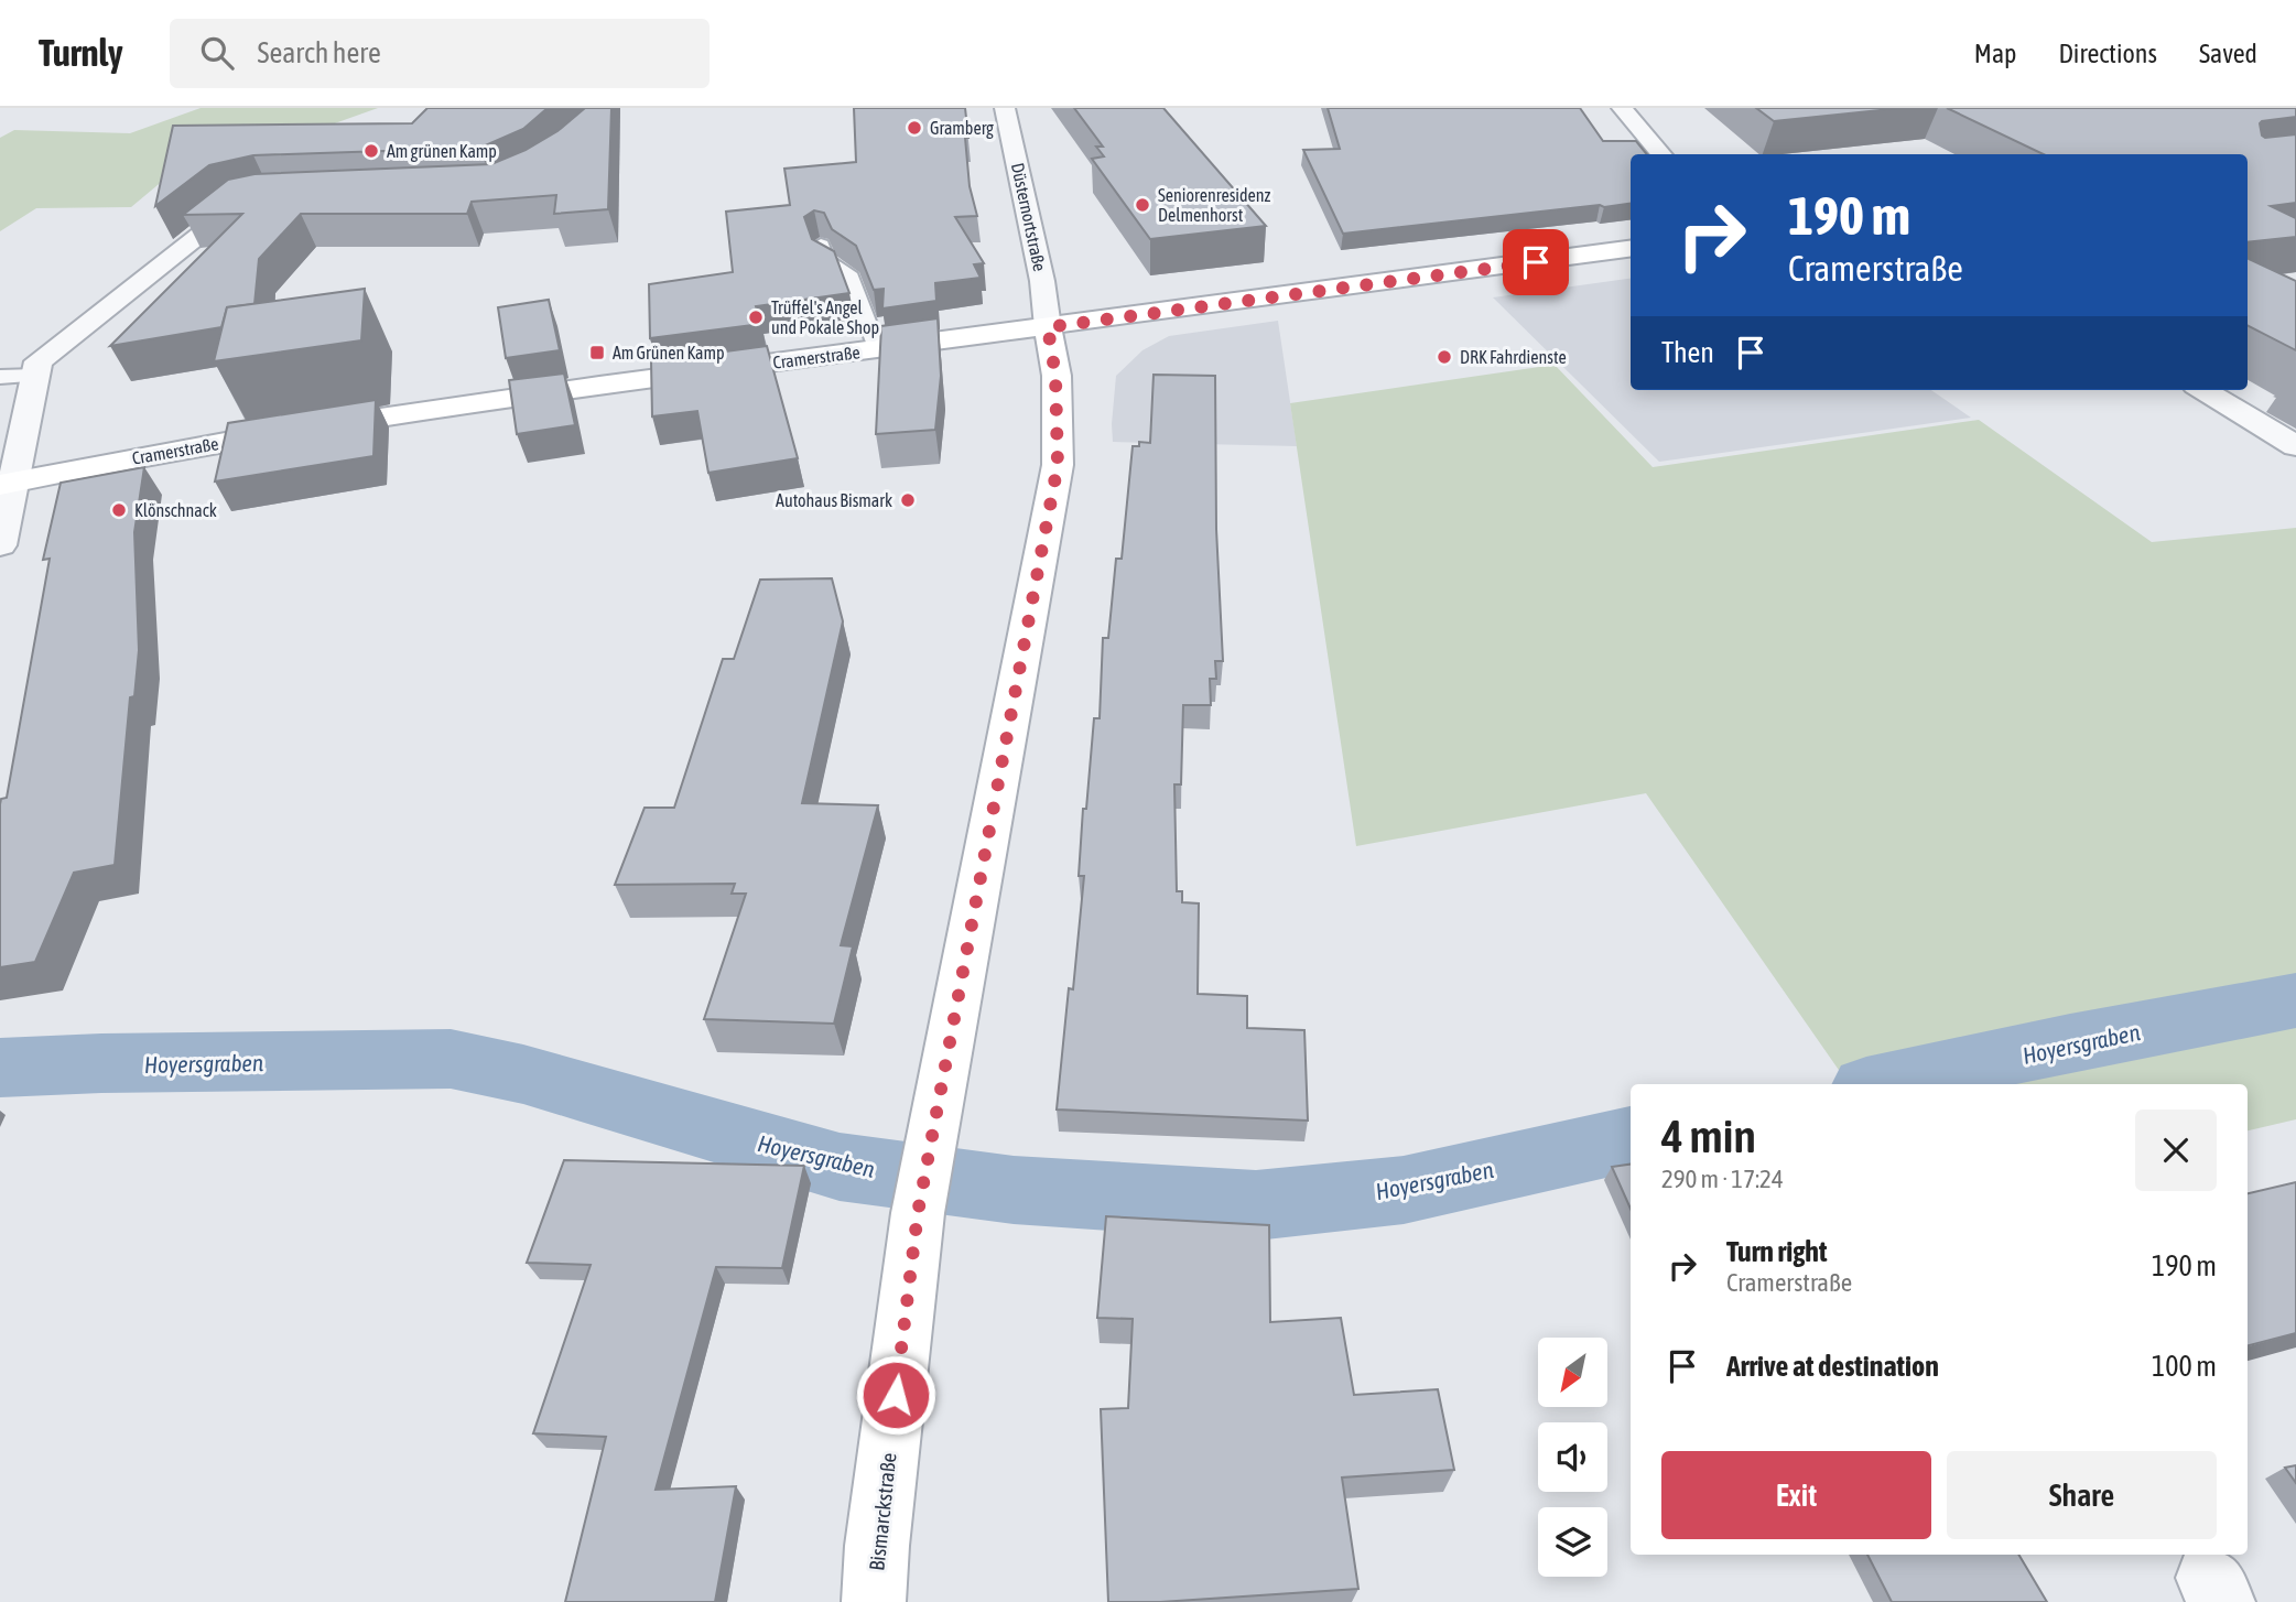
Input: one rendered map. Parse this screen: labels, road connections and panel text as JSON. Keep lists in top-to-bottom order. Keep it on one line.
{"streets":{"main road":["Cramerstraße","Bismarckstraße"],"street":["Düsternortstraße"]},"crossings":[["Düsternortstraße","Cramerstraße"],["Düsternortstraße","Bismarckstraße"],["Cramerstraße","Bismarckstraße"]],"water":["Hoyersgraben"],"places":{"other":["Gramberg","Am grünen Kamp","Seniorenresidenz Delmenhorst","Trüffel's Angel und Pokale Shop","DRK Fahrdienste","Autohaus Bismark","Klönschnack"],"transit":["Am Grünen Kamp"]},"north":"bottom left","page":{"header":"Turnly","search":"Search here","nav":["Map","Directions","Saved"],"turn":["190 m","Cramerstraße"],"then":"Then","heading":["4 min","290 m · 17:24"],"list":[{"name":"Turn right","note":"Cramerstraße","value":"190 m"},{"name":"Arrive at destination","value":"100 m"}],"buttons":["Exit","Share"]}}
